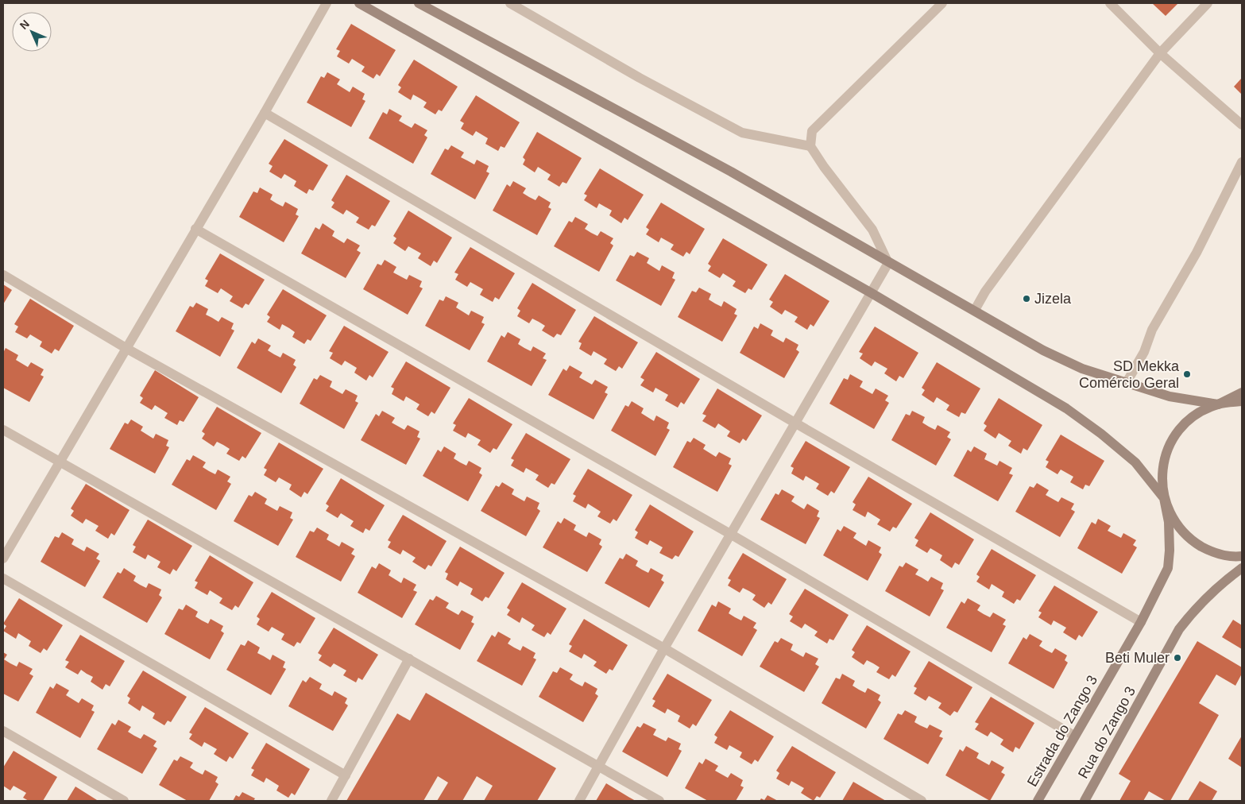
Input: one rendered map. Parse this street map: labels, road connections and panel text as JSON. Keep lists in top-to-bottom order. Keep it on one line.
{"streets":{"street":["Estrada do Zango 3","Rua do Zango 3"]},"places":["Jizela","SD Mekka Comércio Geral","Beti Muler"],"north":"top left"}
